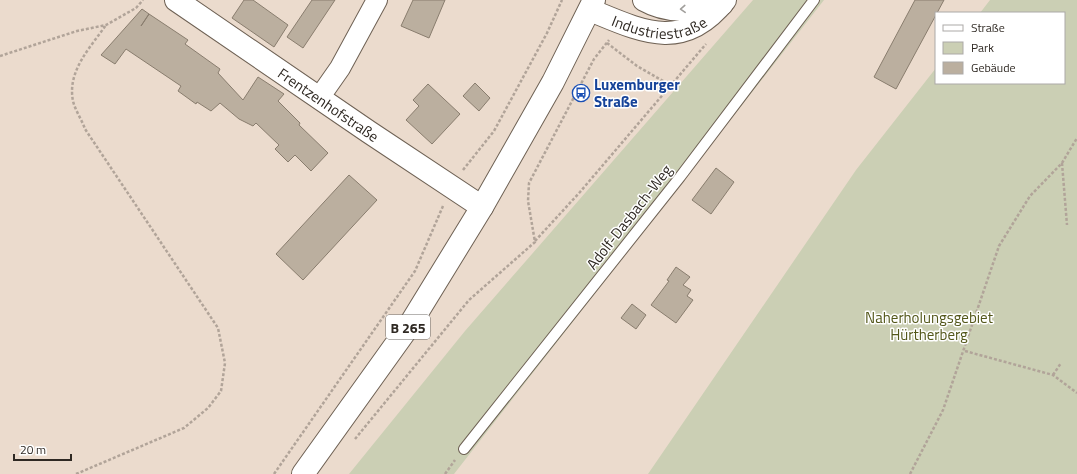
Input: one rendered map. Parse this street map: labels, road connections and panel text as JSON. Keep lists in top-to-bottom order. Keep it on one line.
{"streets":{"main road":["Industriestraße","Frentzenhofstraße","B 265"],"lane":["Adolf-Dasbach-Weg"]},"crossings":[["Industriestraße","B 265"],["Frentzenhofstraße","B 265"]],"parks":["Naherholungsgebiet Hürtherberg"],"places":{"bus stop":["Luxemburger Straße"]},"legend":["Straße","Park","Gebäude"],"scale_bar":"20 m"}
